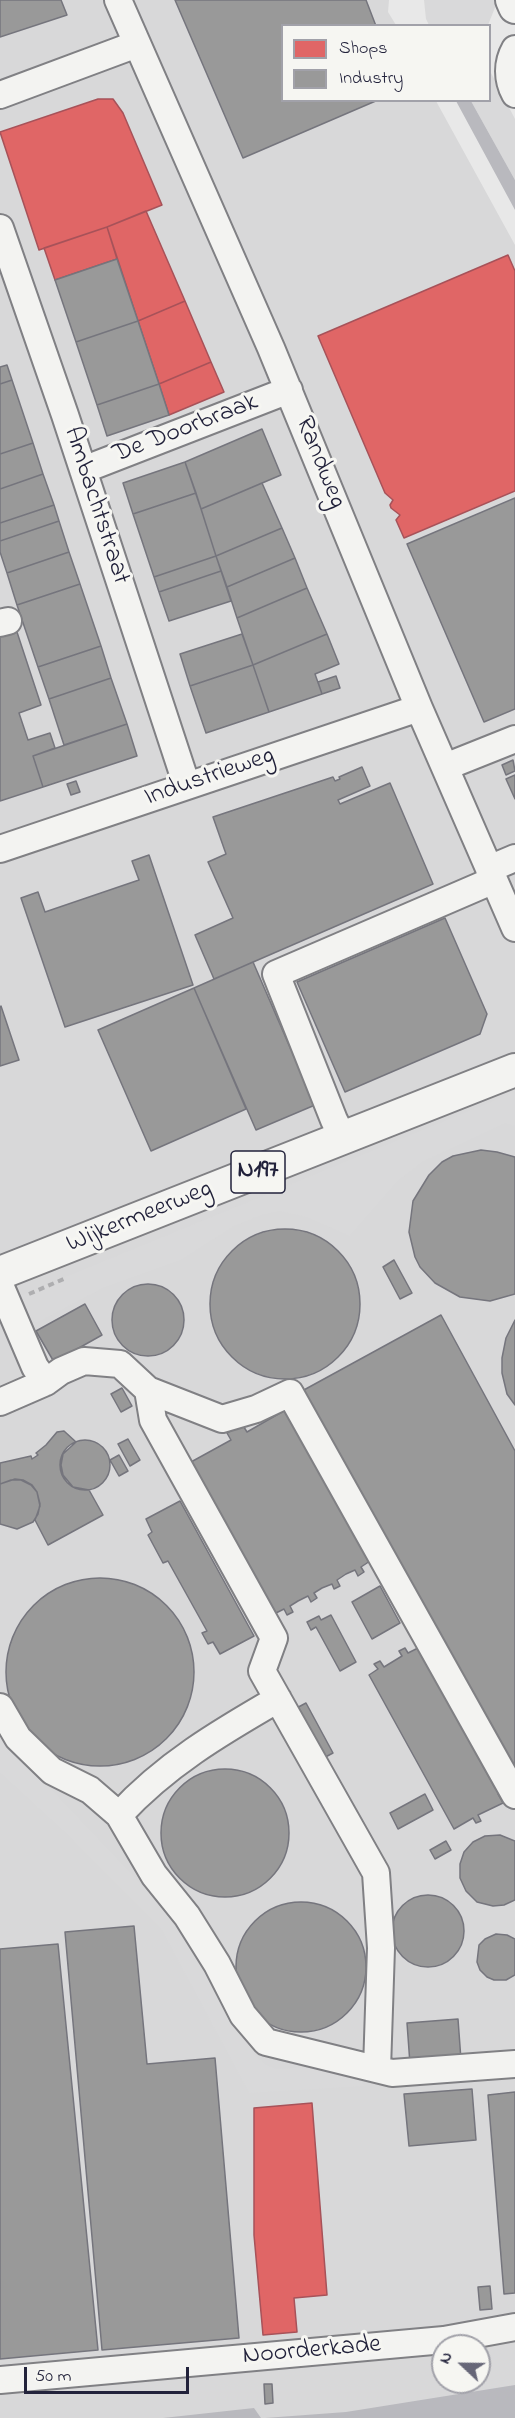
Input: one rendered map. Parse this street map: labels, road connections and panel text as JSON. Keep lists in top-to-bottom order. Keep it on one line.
{"streets":{"main road":["N197","Wijkermeerweg"],"street":["De Doorbraak","Randweg","Ambachtstraat","Industrieweg","Noorderkade"]},"crossings":[["De Doorbraak","Randweg"],["De Doorbraak","Ambachtstraat"],["Randweg","Industrieweg"],["Ambachtstraat","Industrieweg"]],"legend":["Shops","Industry"],"scale_bar":"50 m","north":"left"}
